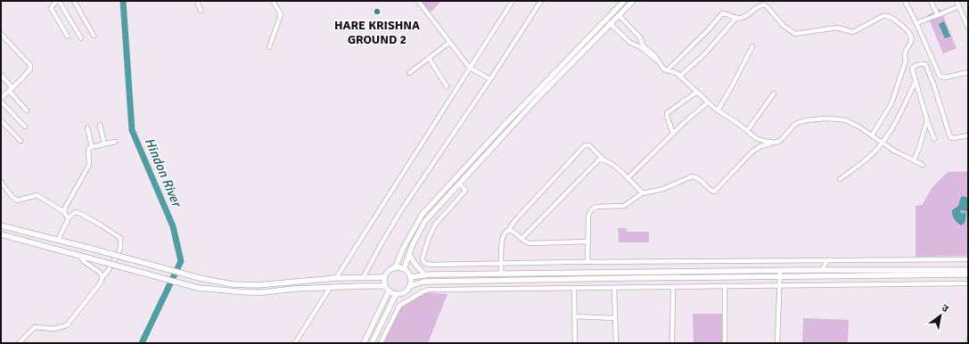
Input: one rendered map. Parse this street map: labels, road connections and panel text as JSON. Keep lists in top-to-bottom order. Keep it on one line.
{"water":["Hindon River"],"places":["HARE KRISHNA GROUND 2"],"north":"top right"}
